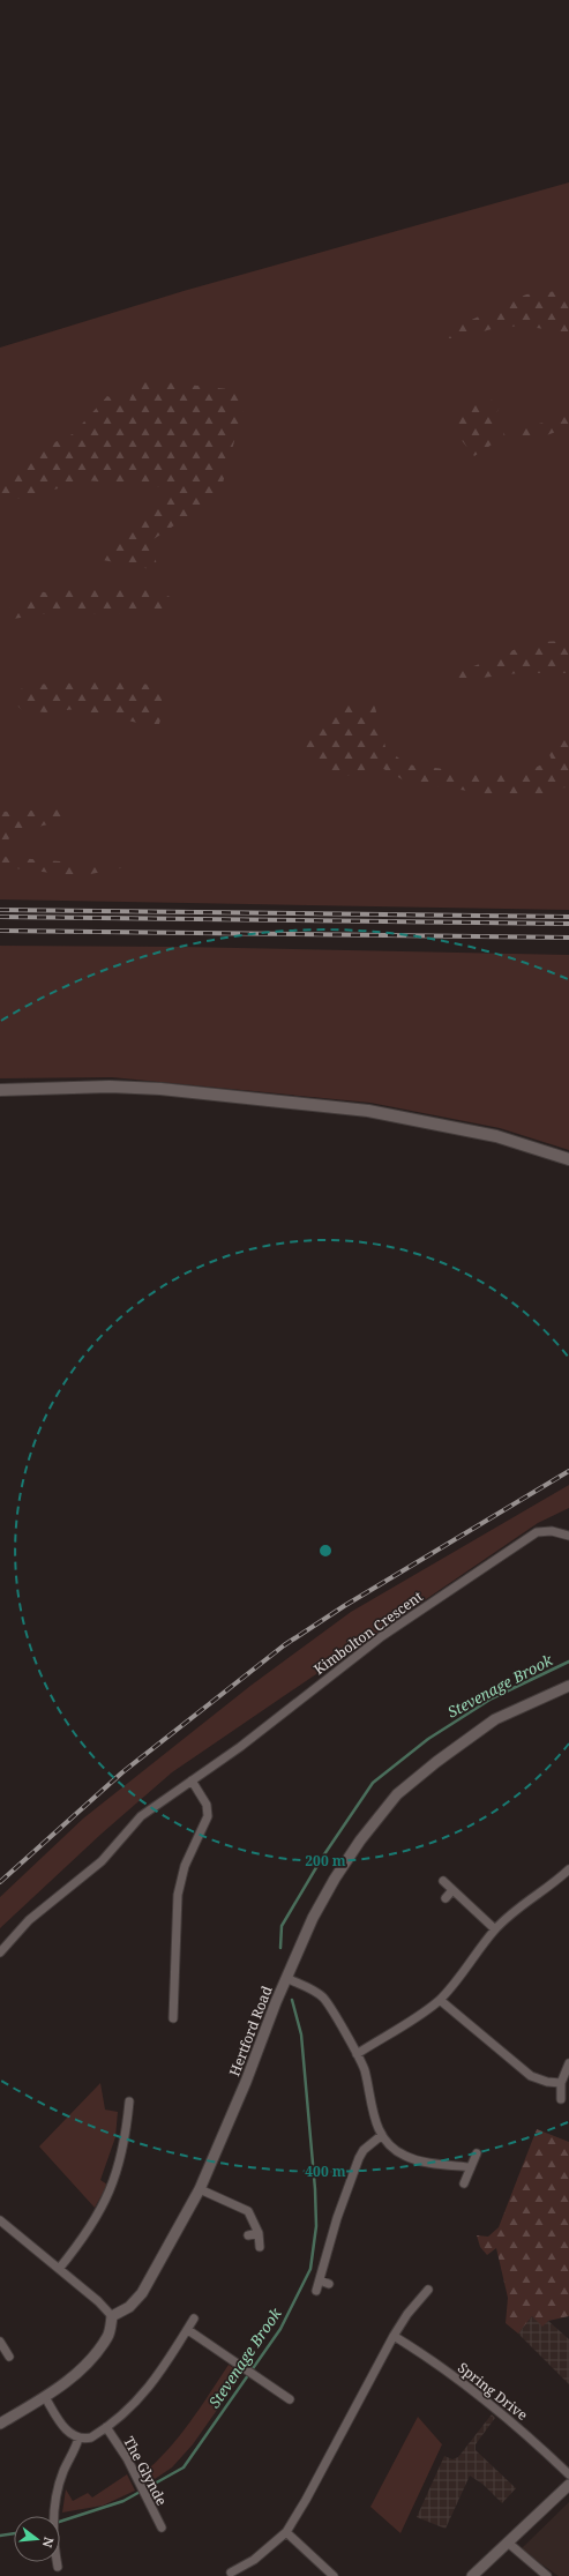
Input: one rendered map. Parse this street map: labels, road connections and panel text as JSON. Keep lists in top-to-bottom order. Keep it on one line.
{"streets":{"street":["Kimbolton Crescent","Hertford Road","Spring Drive","The Glynde"]},"water":["Stevenage Brook"],"north":"right","rings":["200 m","400 m"]}
